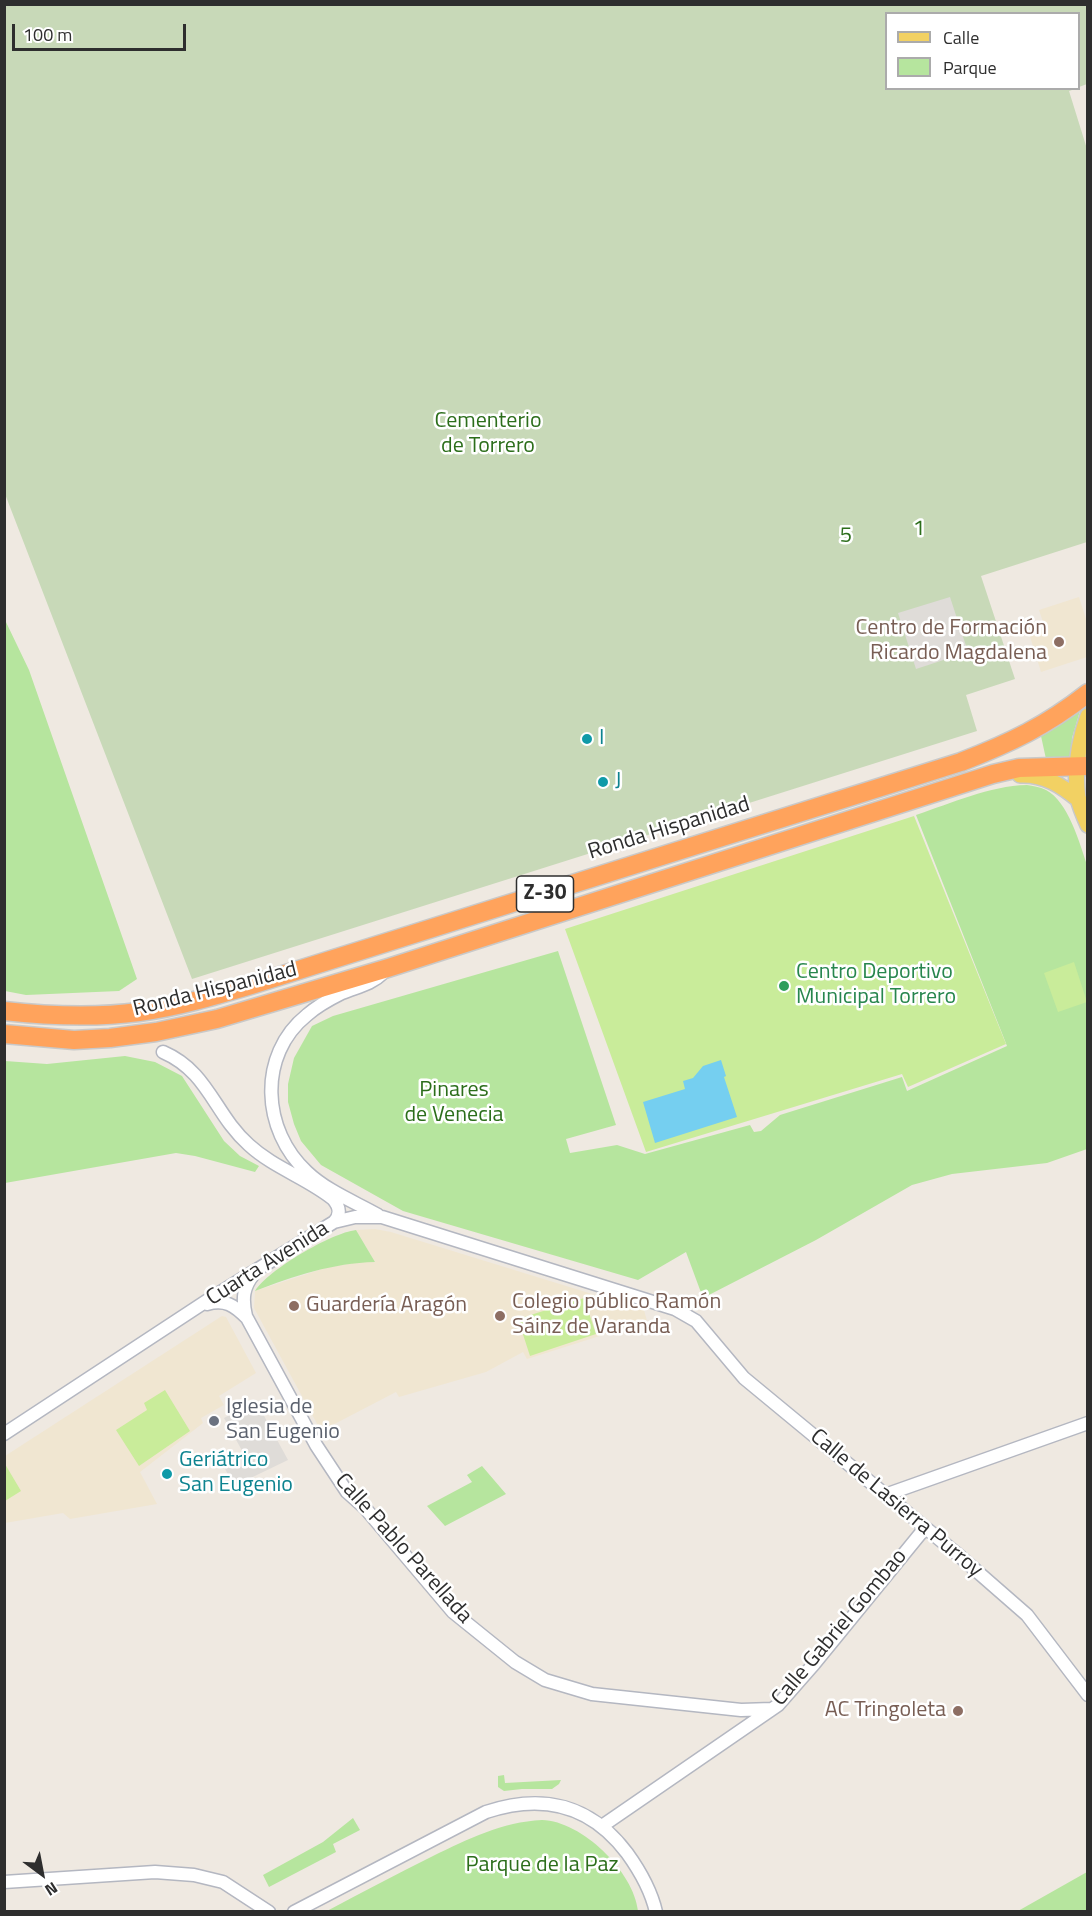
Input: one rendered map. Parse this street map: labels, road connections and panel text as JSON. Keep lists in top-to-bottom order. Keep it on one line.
{"streets":{"highway":["Ronda Hispanidad","Z-30"],"street":["Cuarta Avenida","Calle de Lasierra Purroy","Calle Pablo Parellada","Calle Gabriel Gombao"]},"crossings":[["Cuarta Avenida","Calle de Lasierra Purroy"],["Cuarta Avenida","Calle Pablo Parellada"],["Calle de Lasierra Purroy","Calle Gabriel Gombao"],["Calle Pablo Parellada","Calle Gabriel Gombao"]],"parks":["Cementerio de Torrero","1","5","Pinares de Venecia","Parque de la Paz"],"places":["Centro de Formación Ricardo Magdalena","I","J","Centro Deportivo Municipal Torrero","Guardería Aragón","Colegio público Ramón Sáinz de Varanda","Iglesia de San Eugenio","Geriátrico San Eugenio","AC Tringoleta"],"legend":["Calle","Parque"],"scale_bar":"100 m","north":"bottom right"}
